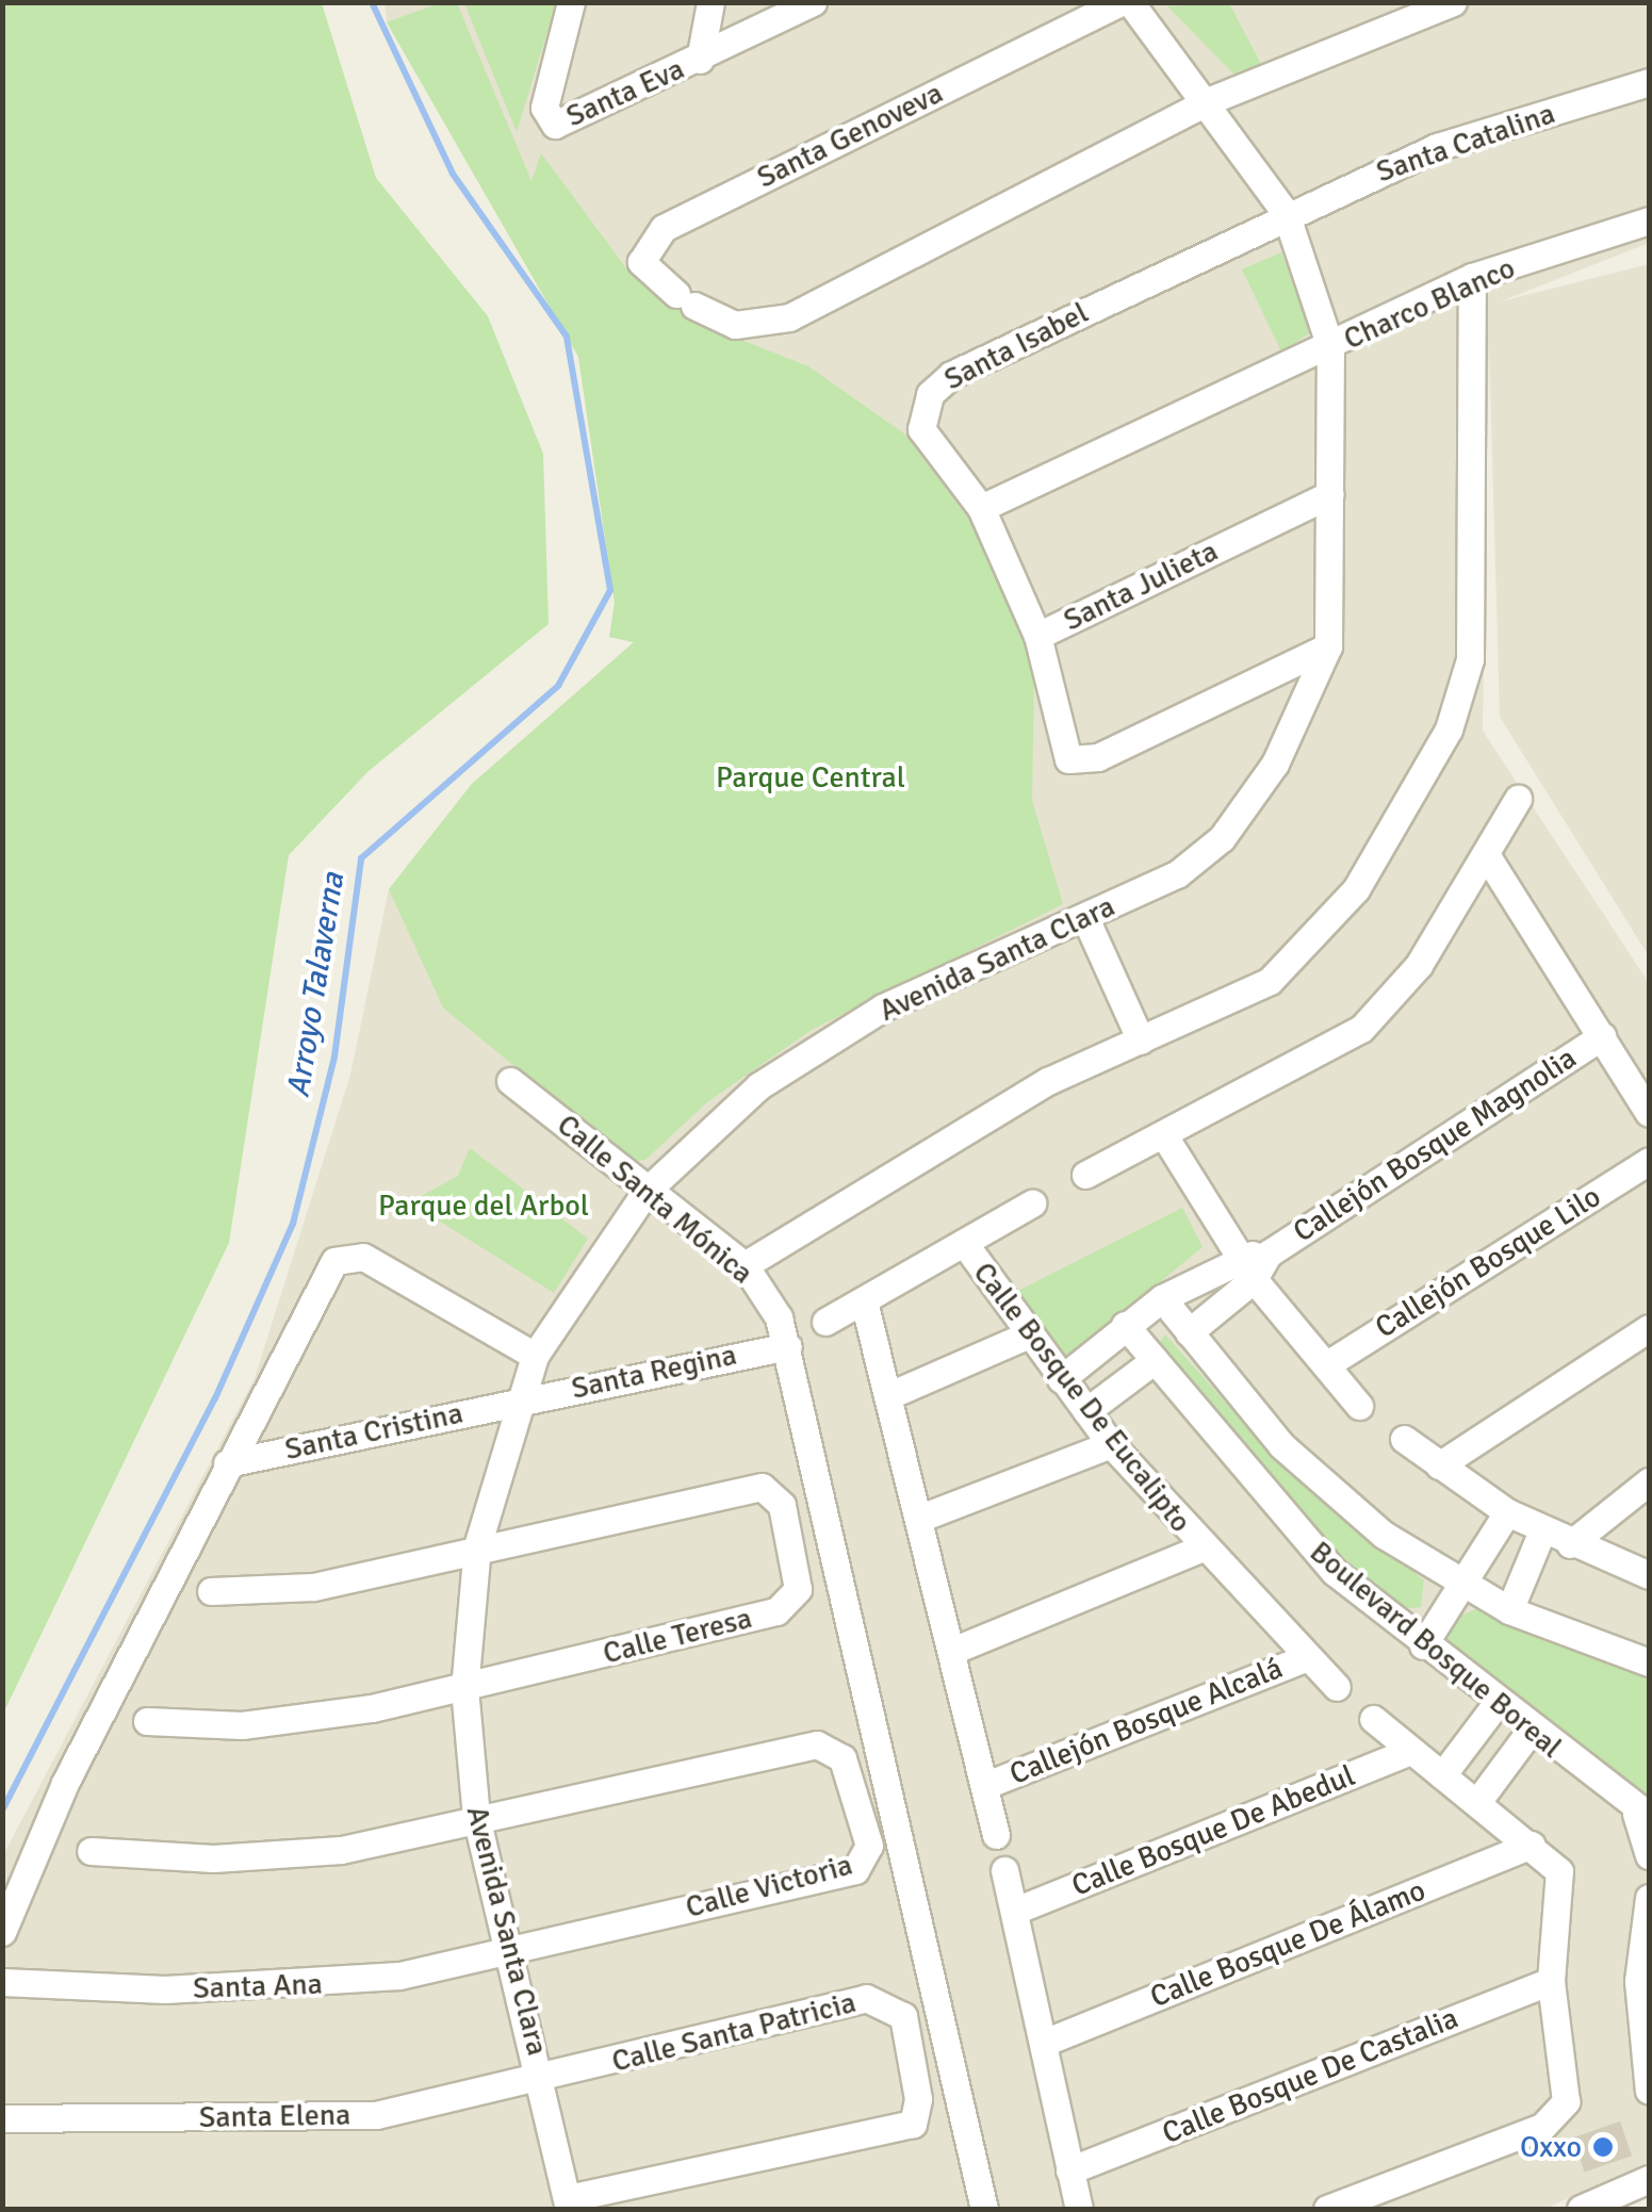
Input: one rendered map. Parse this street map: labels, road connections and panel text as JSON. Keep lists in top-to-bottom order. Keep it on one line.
{"streets":{"street":["Santa Eva","Santa Genoveva","Santa Catalina","Charco Blanco","Santa Isabel","Santa Julieta","Avenida Santa Clara","Callejón Bosque Magnolia","Calle Santa Mónica","Callejón Bosque Lilo","Santa Regina","Calle Bosque De Eucalipto","Santa Cristina","Calle Teresa","Boulevard Bosque Boreal","Callejón Bosque Alcalá","Calle Bosque De Abedul","Calle Victoria","Calle Bosque De Álamo","Santa Ana","Calle Santa Patricia","Calle Bosque De Castalia","Santa Elena"]},"crossings":[["Santa Genoveva","Avenida Santa Clara"],["Santa Catalina","Santa Isabel"],["Santa Catalina","Avenida Santa Clara"],["Charco Blanco","Avenida Santa Clara"],["Santa Isabel","Avenida Santa Clara"],["Santa Julieta","Avenida Santa Clara"],["Avenida Santa Clara","Calle Santa Mónica"],["Avenida Santa Clara","Santa Regina"],["Avenida Santa Clara","Santa Cristina"],["Avenida Santa Clara","Calle Teresa"],["Avenida Santa Clara","Calle Victoria"],["Avenida Santa Clara","Santa Ana"],["Avenida Santa Clara","Calle Santa Patricia"],["Avenida Santa Clara","Santa Elena"],["Calle Santa Mónica","Santa Regina"],["Santa Regina","Santa Cristina"],["Calle Bosque De Eucalipto","Callejón Bosque Alcalá"],["Calle Victoria","Santa Ana"],["Calle Santa Patricia","Santa Elena"]],"water":["Arroyo Talaverna"],"parks":["Parque Central","Parque del Arbol"],"places":["Oxxo"]}
